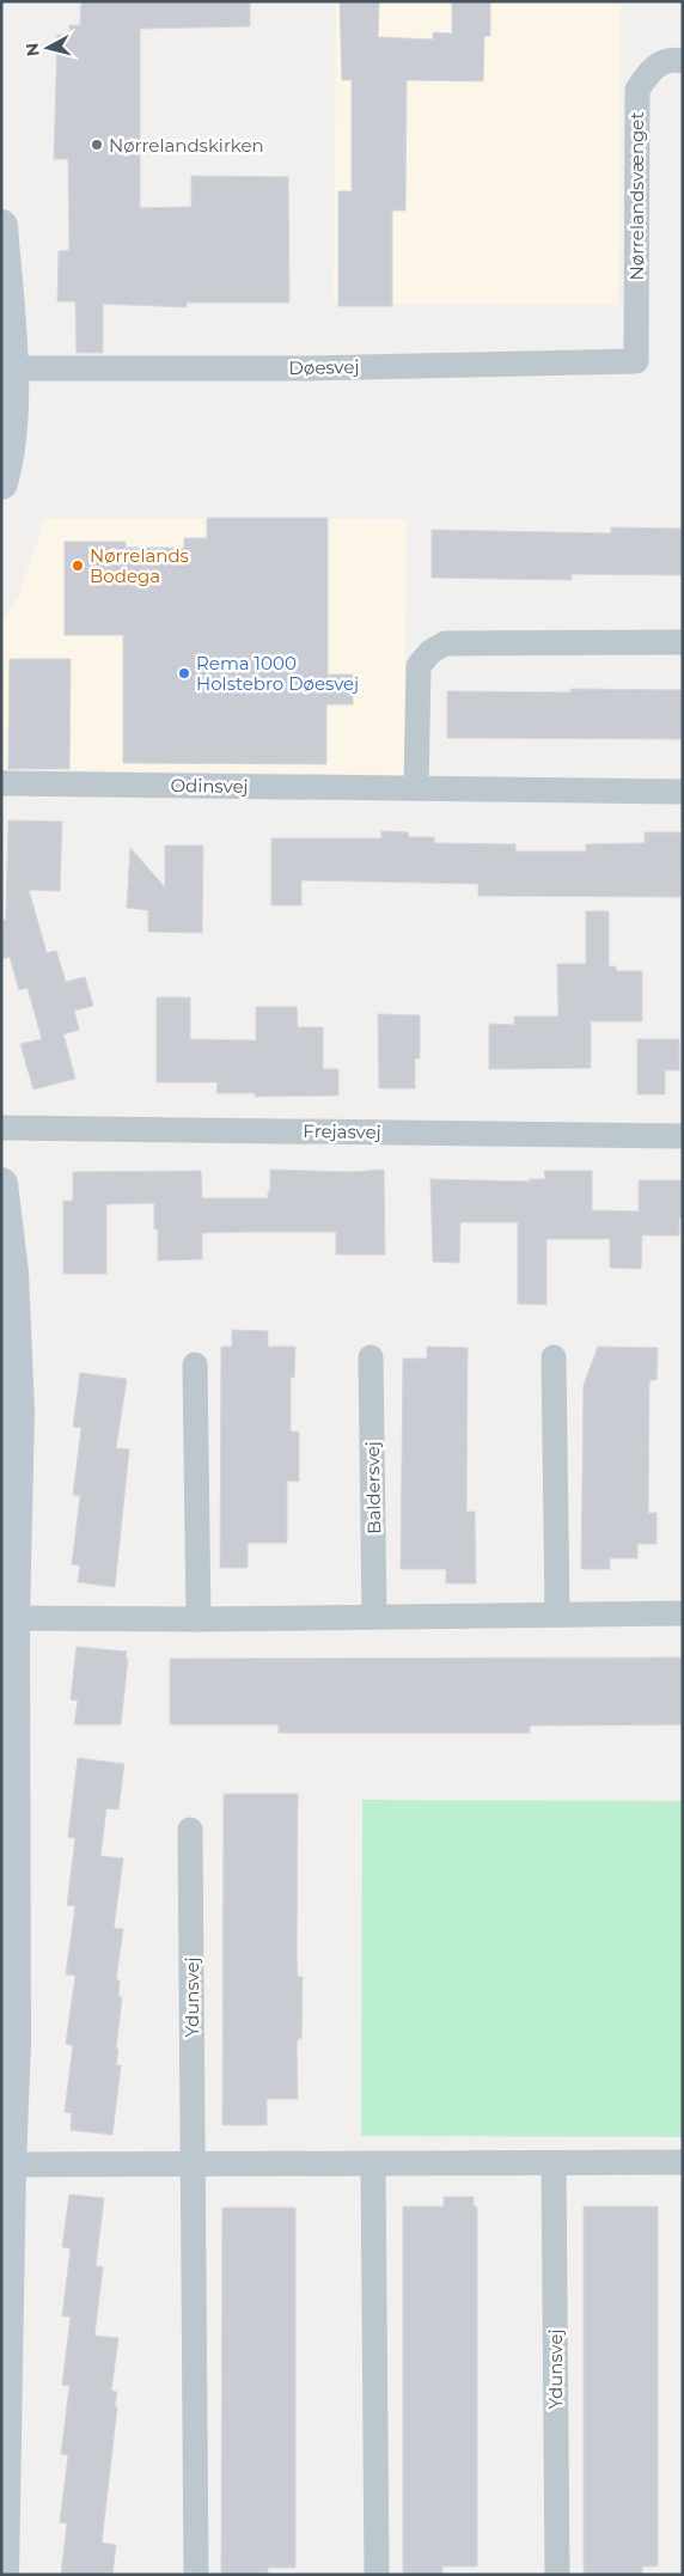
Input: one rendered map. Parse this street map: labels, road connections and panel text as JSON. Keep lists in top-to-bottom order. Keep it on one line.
{"streets":{"street":["Nørrelandsvænget","Døesvej","Odinsvej","Frejasvej","Baldersvej","Ydunsvej"]},"crossings":[["Nørrelandsvænget","Døesvej"]],"places":["Nørrelandskirken","Nørrelands Bodega","Rema 1000 Holstebro Døesvej"],"north":"left"}
